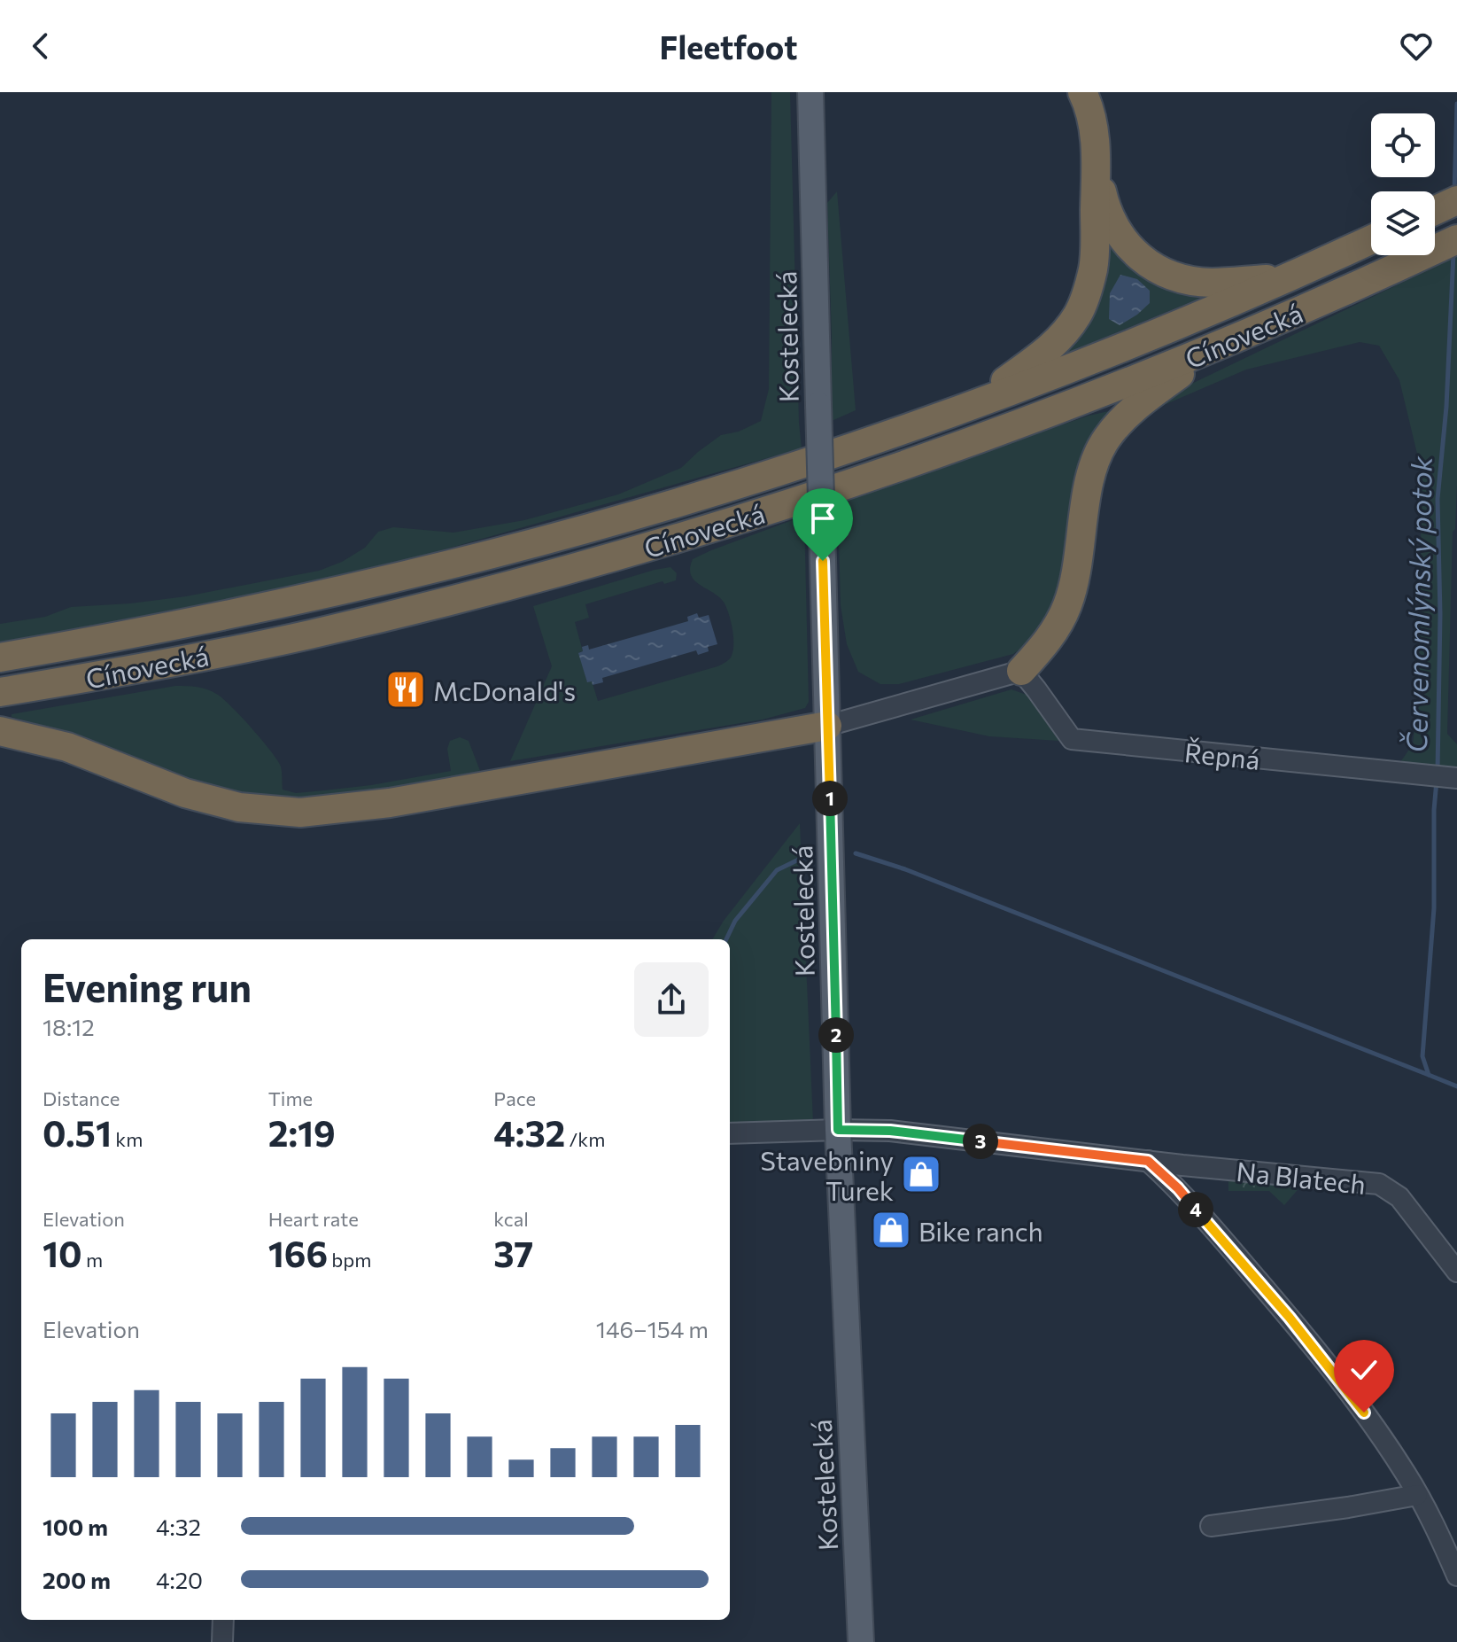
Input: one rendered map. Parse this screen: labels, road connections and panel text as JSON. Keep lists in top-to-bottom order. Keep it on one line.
{"streets":{"highway":["Cínovecká"],"main road":["Kostelecká"],"street":["Řepná","Na Blatech"]},"crossings":[["Kostelecká","Na Blatech"]],"water":["Červenomlýnský potok"],"places":{"restaurant":["McDonald's"],"shop":["Stavebniny Turek","Bike ranch"]},"page":{"header":"Fleetfoot","pins":["1","2","3","4"],"heading":["Evening run","18:12"],"stats":[["Distance","0.51 km"],["Time","2:19"],["Pace","4:32 /km"],["Elevation","10 m"],["Heart rate","166 bpm"],["kcal","37"]],"chart":["Elevation","146–154 m"],"list":[{"name":"100 m","note":"4:32"},{"name":"200 m","note":"4:20"}]}}
